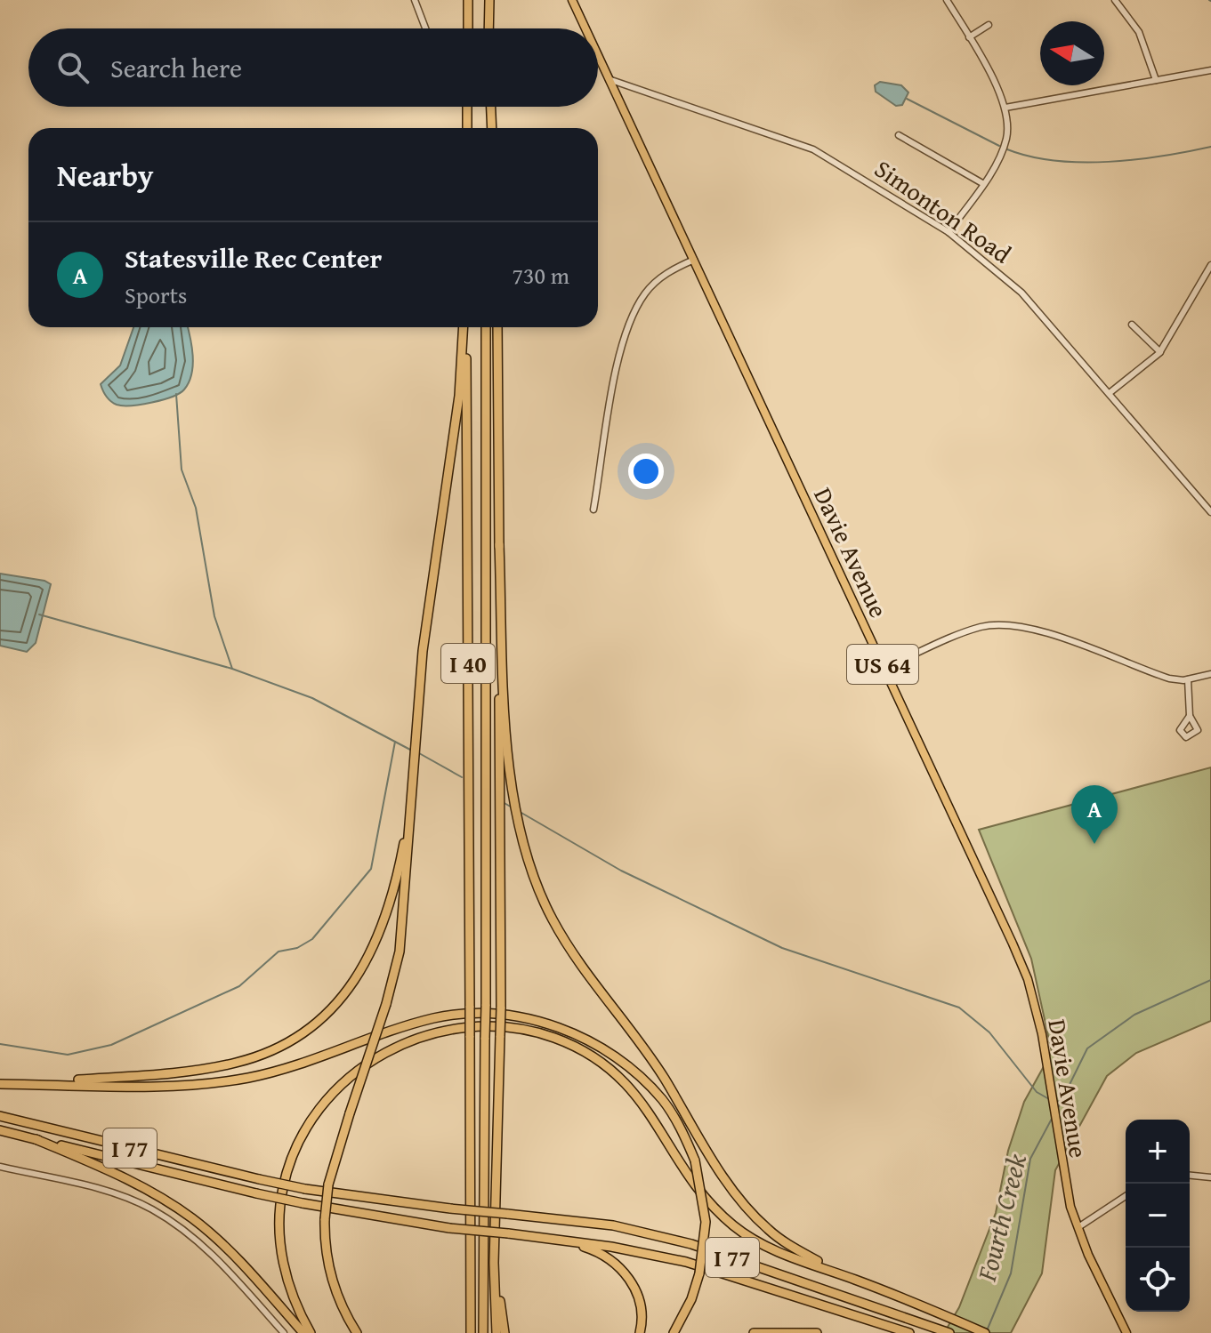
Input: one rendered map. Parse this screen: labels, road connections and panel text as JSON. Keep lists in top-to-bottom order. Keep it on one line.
{"streets":{"highway":["I 40","I 77"],"main road":["Davie Avenue","US 64"],"street":["Simonton Road"]},"crossings":[["Simonton Road","Davie Avenue"]],"water":["Fourth Creek"],"north":"left","page":{"search":"Search here","heading":"Nearby","list":[{"mark":"A","name":"Statesville Rec Center","note":"Sports","value":"730 m"}],"pins":"A","map_buttons":["+","−"]}}
